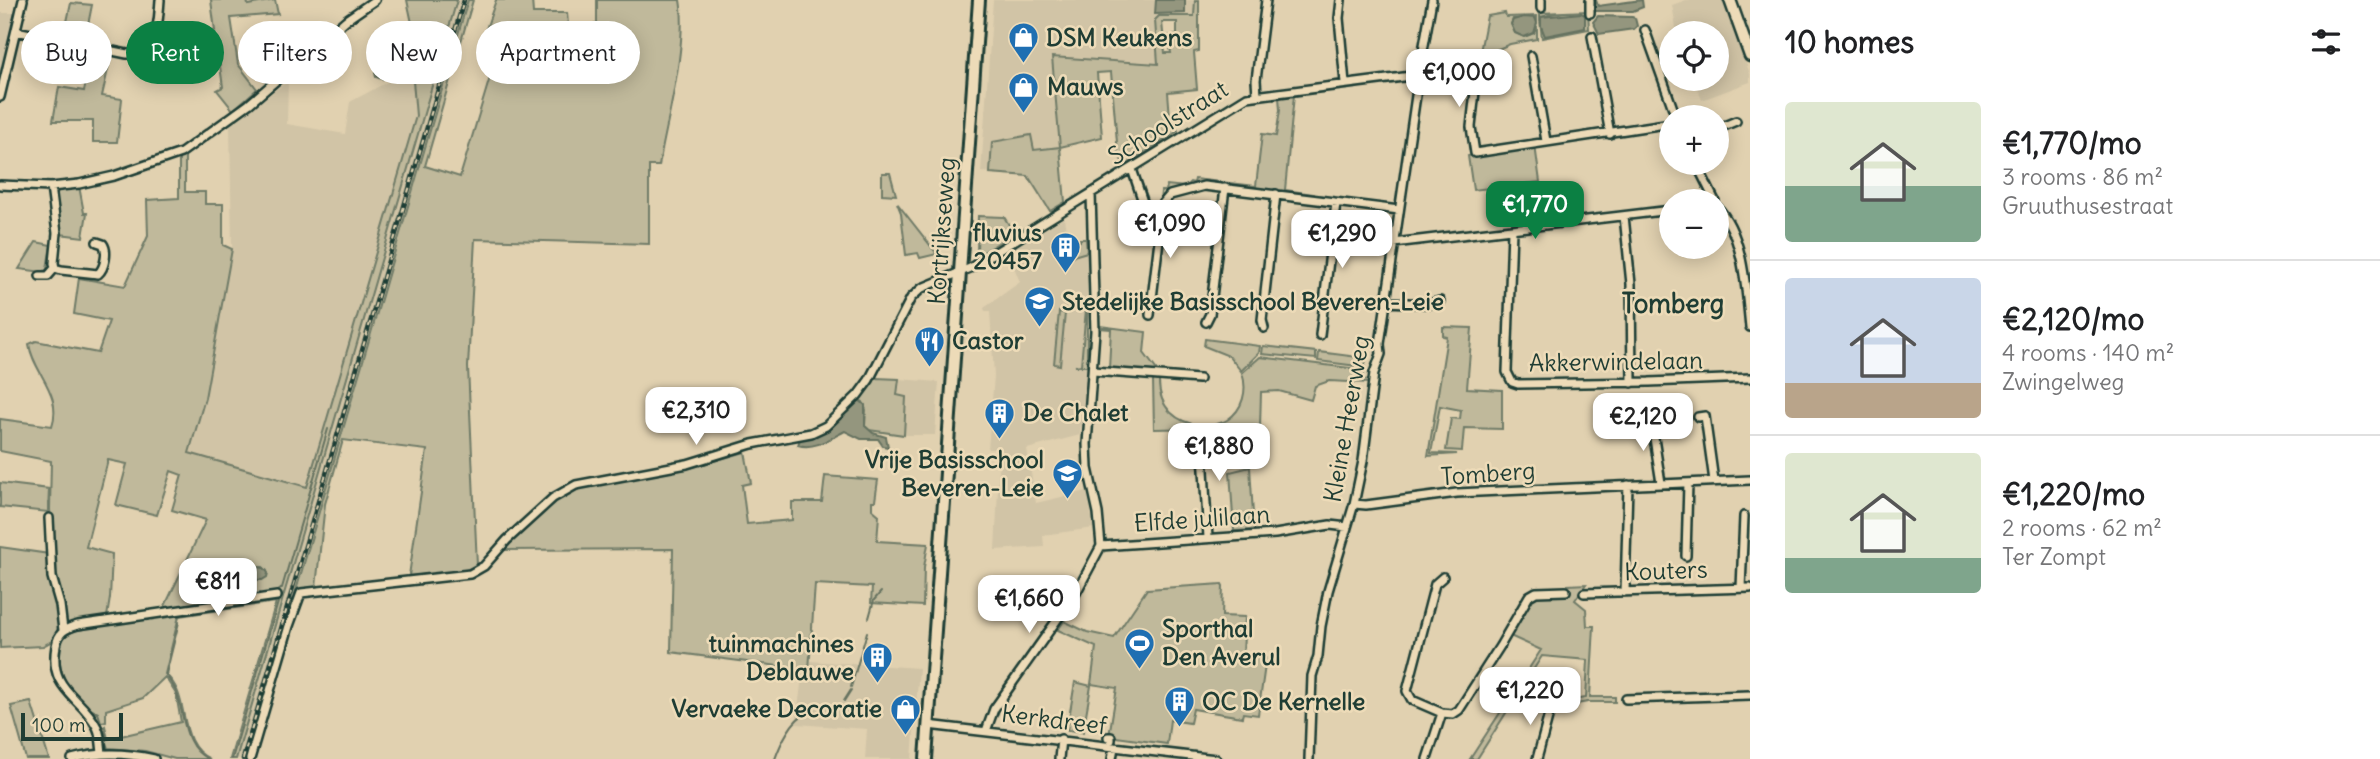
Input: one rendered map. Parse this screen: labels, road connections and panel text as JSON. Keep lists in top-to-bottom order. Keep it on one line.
{"streets":{"main road":["Kortrijkseweg"],"street":["Schoolstraat","Akkerwindelaan","Kleine Heerweg","Tomberg","Elfde julilaan","Kouters","Kerkdreef"]},"crossings":[["Schoolstraat","Kortrijkseweg"],["Schoolstraat","Kleine Heerweg"],["Kortrijkseweg","Kerkdreef"],["Kleine Heerweg","Tomberg"],["Kleine Heerweg","Elfde julilaan"]],"districts":["Tomberg"],"places":{"shop":["DSM Keukens","Mauws","Vervaeke Decoratie"],"building":["fluvius 20457","De Chalet","tuinmachines Deblauwe","OC De Kernelle"],"school or university":["Stedelijke Basisschool Beveren-Leie","Vrije Basisschool Beveren-Leie"],"restaurant":["Castor"],"sports":["Sporthal Den Averul"]},"scale_bar":"100 m","page":{"heading":"10 homes","map_buttons":["+","−"],"chip":["Buy","Rent","Filters","New","Apartment"],"price":["€1,000","€1,770","€1,090","€1,290","€2,310","€2,120","€1,880","€811","€1,660","€1,220"],"list":[{"name":"€1,770/mo","note":"3 rooms · 86 m² · Gruuthusestraat"},{"name":"€2,120/mo","note":"4 rooms · 140 m² · Zwingelweg"},{"name":"€1,220/mo","note":"2 rooms · 62 m² · Ter Zompt"}],"scale":"100 m"}}
